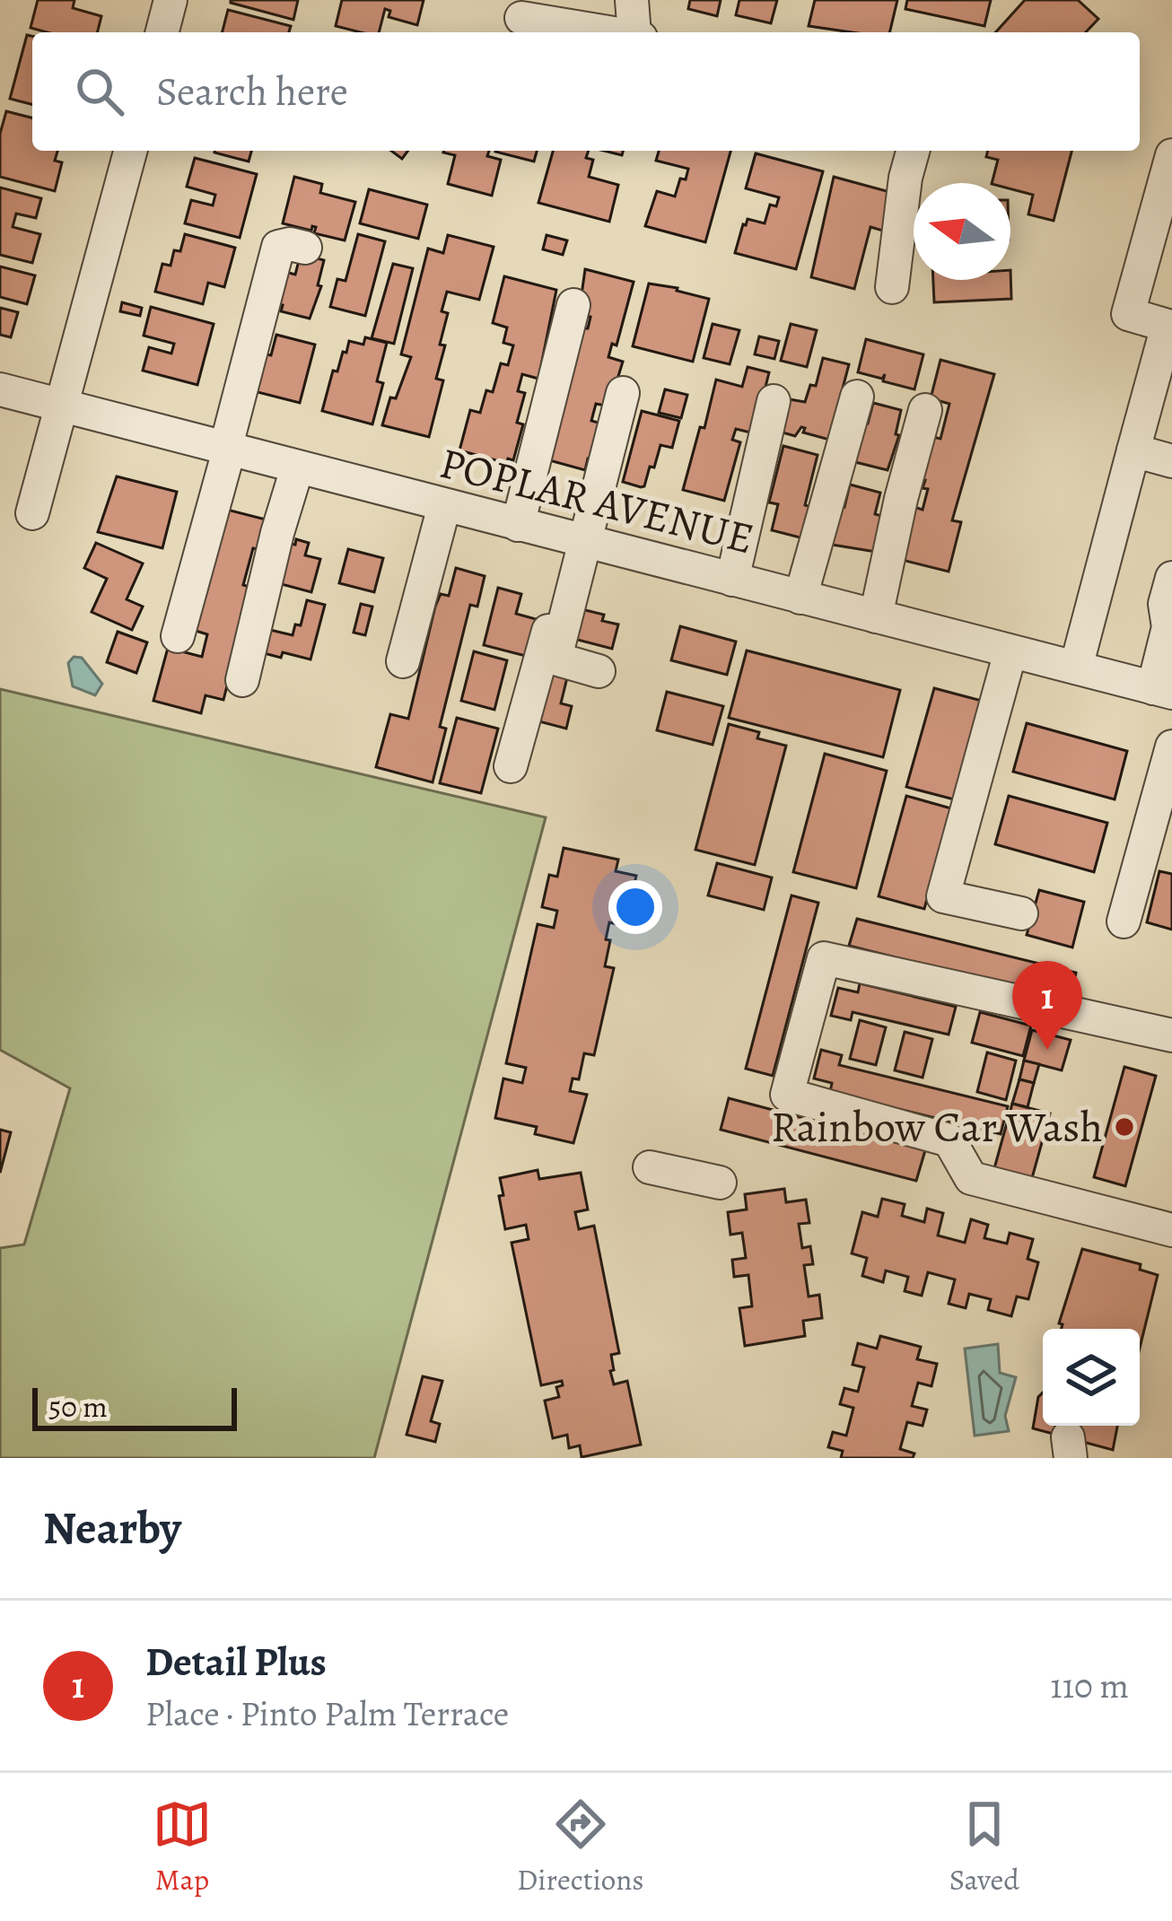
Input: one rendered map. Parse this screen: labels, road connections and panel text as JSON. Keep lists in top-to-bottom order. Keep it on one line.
{"streets":{"street":["POPLAR AVENUE"]},"places":["Rainbow Car Wash"],"scale_bar":"50 m","north":"left","page":{"search":"Search here","pins":"1","scale":"50 m","heading":"Nearby","list":[{"mark":"1","name":"Detail Plus","note":"Place · Pinto Palm Terrace","value":"110 m"}],"nav":["Map","Directions","Saved"]}}
